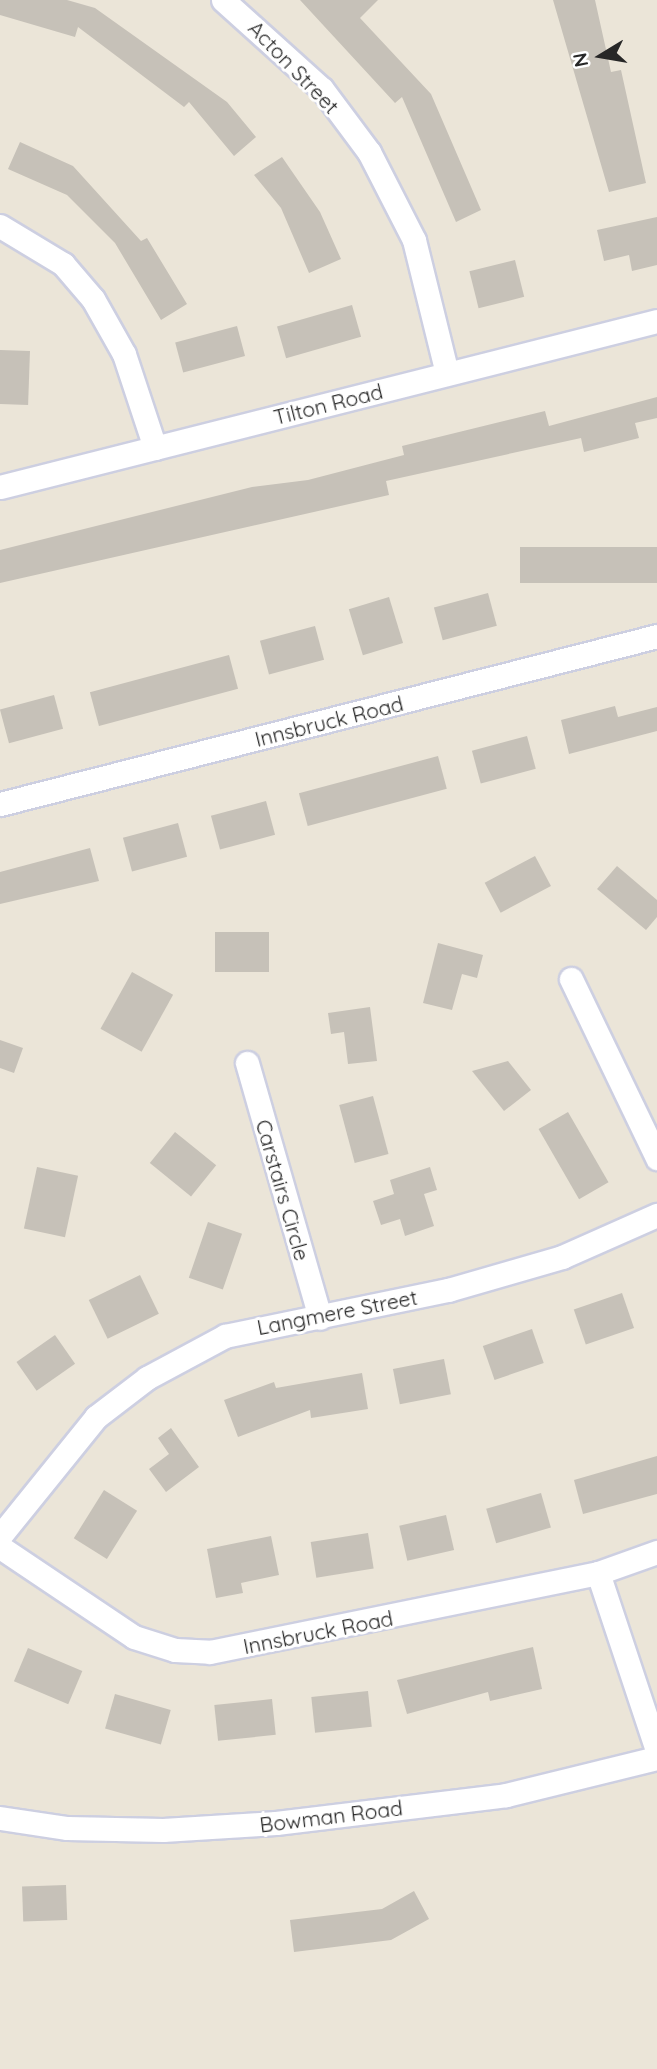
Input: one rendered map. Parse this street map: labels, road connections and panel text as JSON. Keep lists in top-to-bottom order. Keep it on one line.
{"streets":{"street":["Acton Street","Tilton Road","Innsbruck Road","Carstairs Circle","Langmere Street","Bowman Road"]},"crossings":[["Acton Street","Tilton Road"],["Carstairs Circle","Langmere Street"]],"north":"left"}
